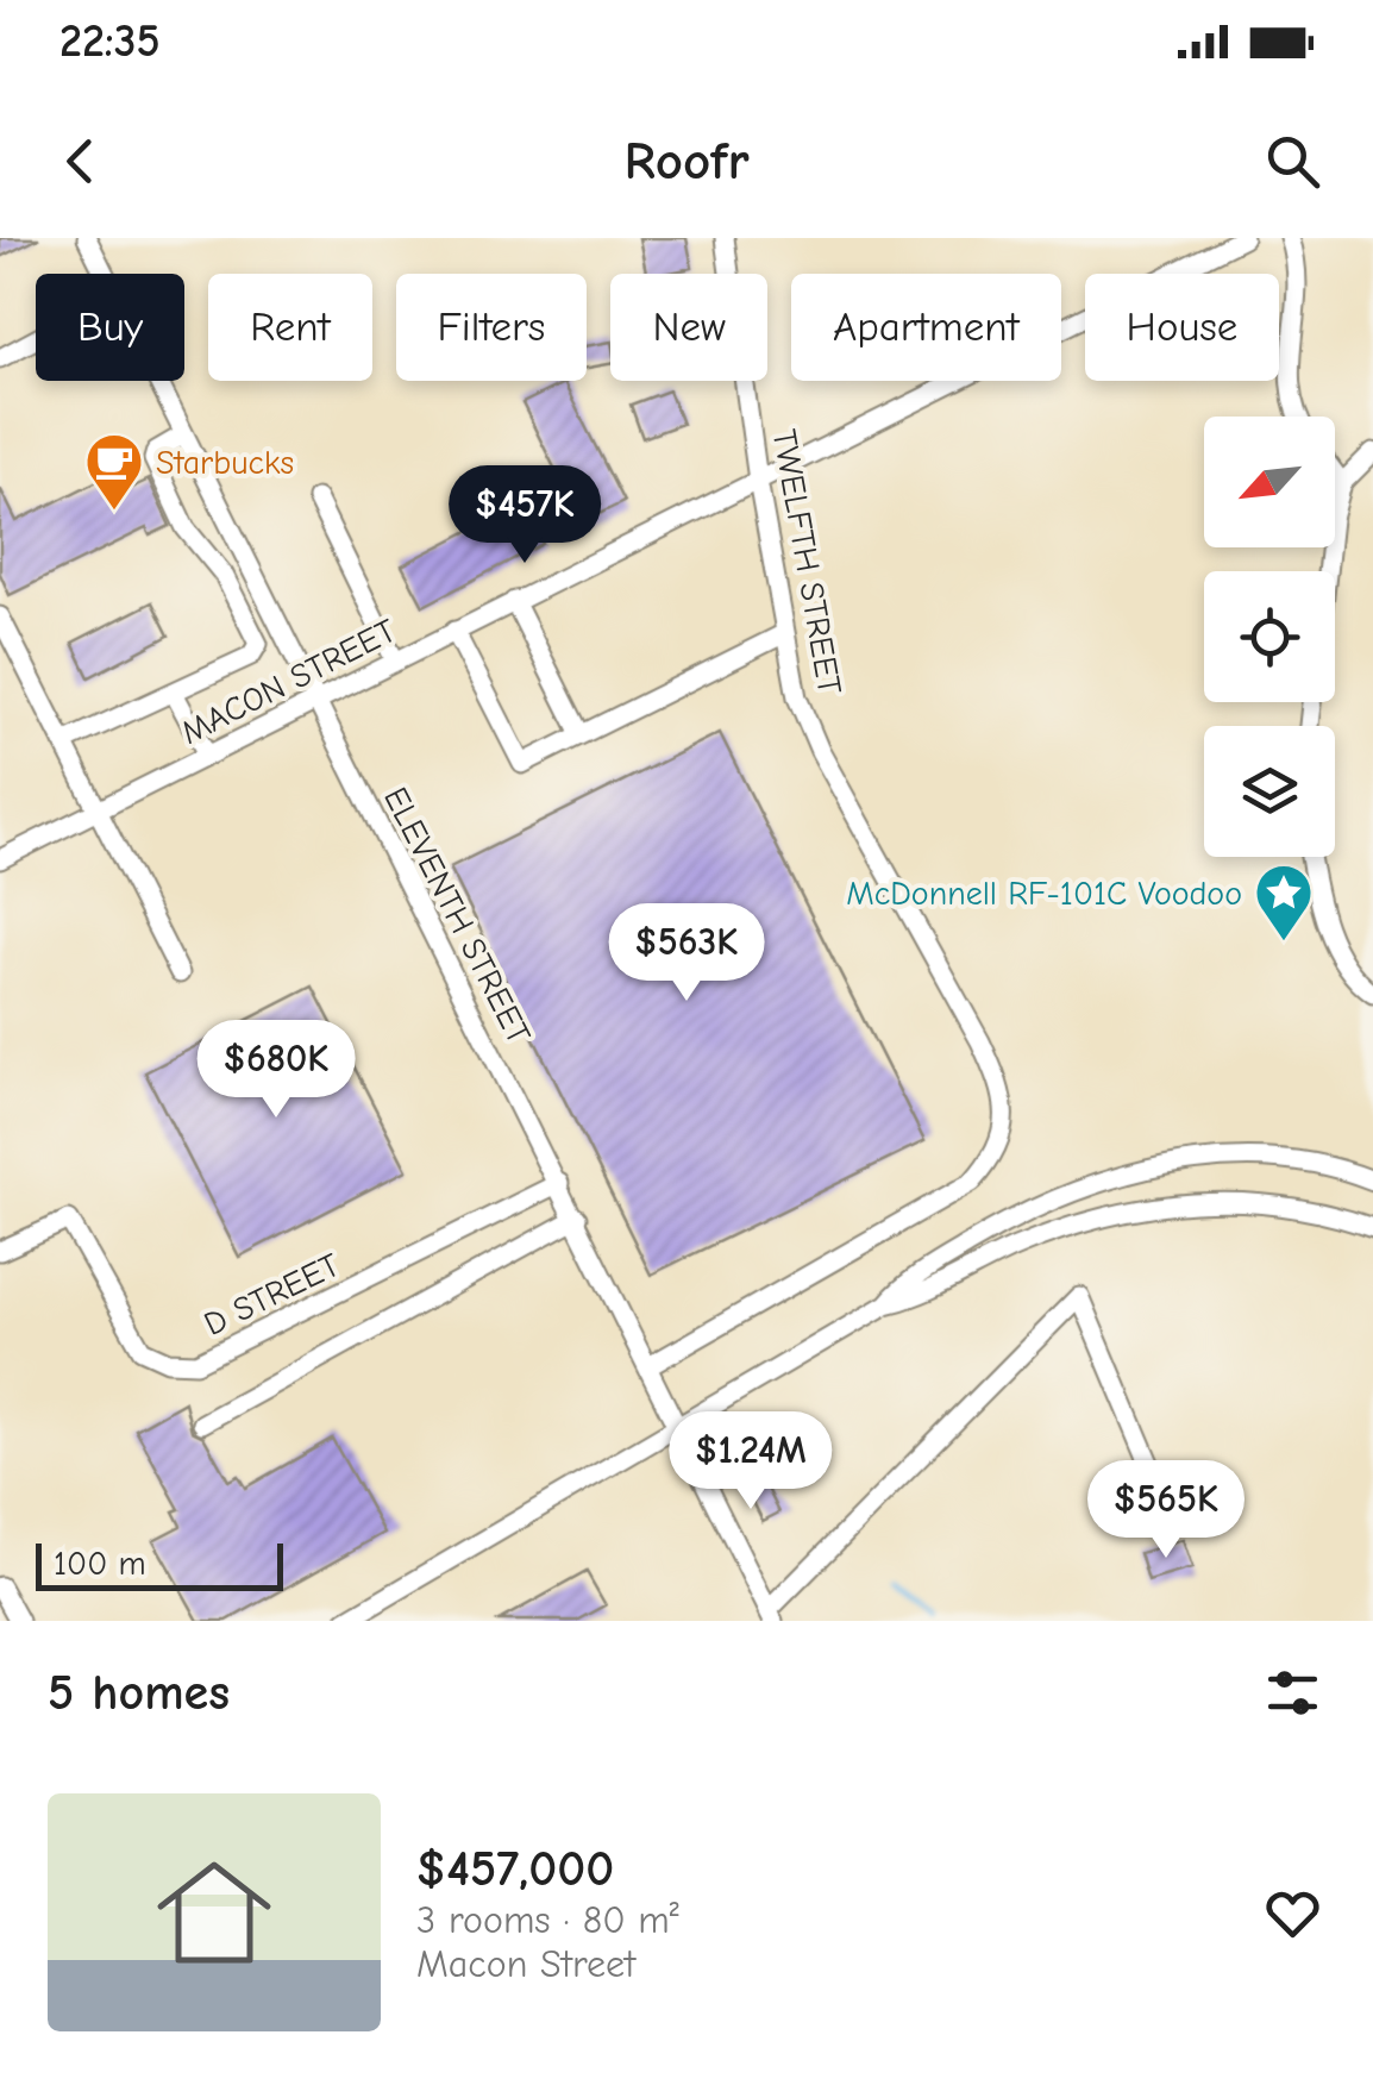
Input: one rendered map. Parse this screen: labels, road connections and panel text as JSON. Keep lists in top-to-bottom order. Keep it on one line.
{"streets":{"street":["TWELFTH STREET","MACON STREET","ELEVENTH STREET","D STREET"]},"crossings":[["TWELFTH STREET","MACON STREET"],["TWELFTH STREET","ELEVENTH STREET"],["MACON STREET","ELEVENTH STREET"],["ELEVENTH STREET","D STREET"]],"places":{"cafe":["Starbucks"],"place":["McDonnell RF-101C Voodoo"]},"scale_bar":"100 m","north":"bottom left","page":{"status":"22:35","header":"Roofr","chip":["Buy","Rent","Filters","New","Apartment","House"],"price":["$457K","$563K","$680K","$1.24M","$565K"],"scale":"100 m","heading":"5 homes","list":[{"name":"$457,000","note":"3 rooms · 80 m² · Macon Street"}]}}
